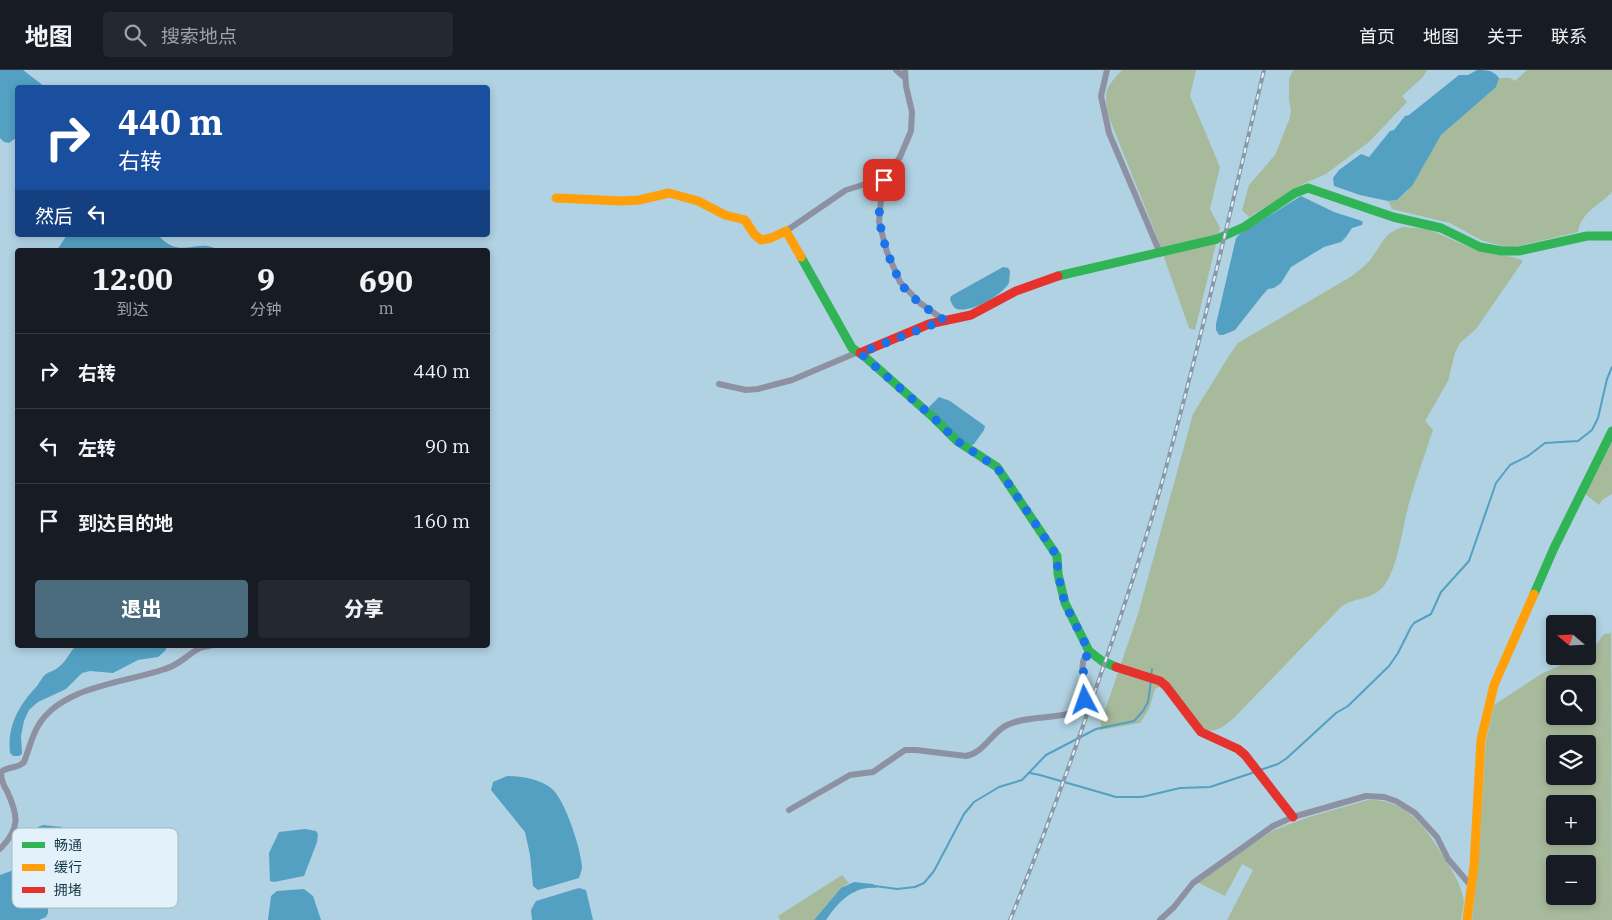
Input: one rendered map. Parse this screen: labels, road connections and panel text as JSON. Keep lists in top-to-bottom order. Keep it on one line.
{"legend":["畅通","缓行","拥堵"],"north":"left","page":{"header":"地图","search":"搜索地点","nav":["首页","地图","关于","联系"],"turn":["440 m","右转"],"then":"然后","eta":["12:00","到达","9","分钟","690","m"],"list":[{"name":"右转","value":"440 m"},{"name":"左转","value":"90 m"},{"name":"到达目的地","value":"160 m"}],"buttons":["退出","分享"],"map_buttons":["+","−"]}}
